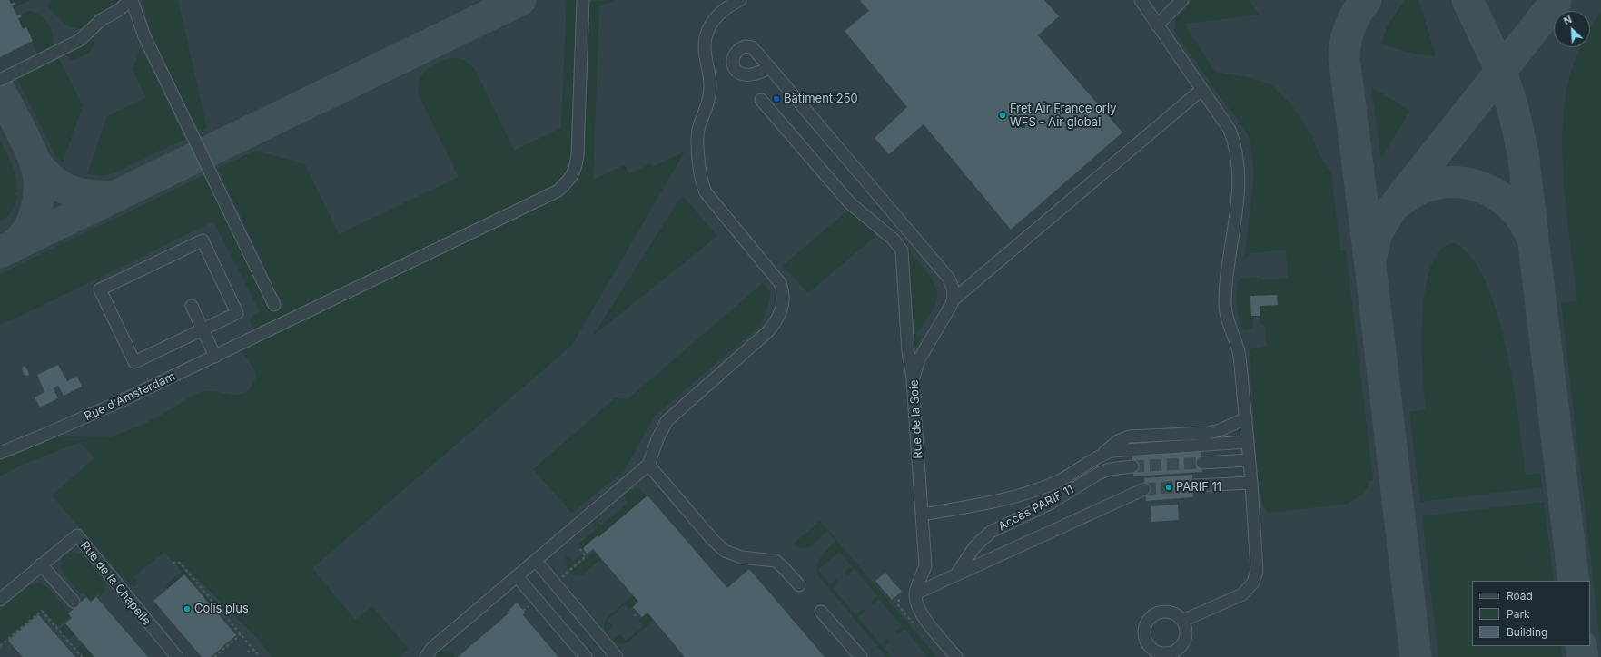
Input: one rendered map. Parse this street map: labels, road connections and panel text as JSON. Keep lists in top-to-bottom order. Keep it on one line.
{"streets":{"street":["Rue d'Amsterdam","Rue de la Soie","Accès PARIF 11","Rue de la Chapelle"]},"crossings":[["Rue de la Soie","Accès PARIF 11"]],"places":["Bâtiment 250","Fret Air France orly WFS - Air global","PARIF 11","Colis plus"],"legend":["Road","Park","Building"],"north":"top left"}
